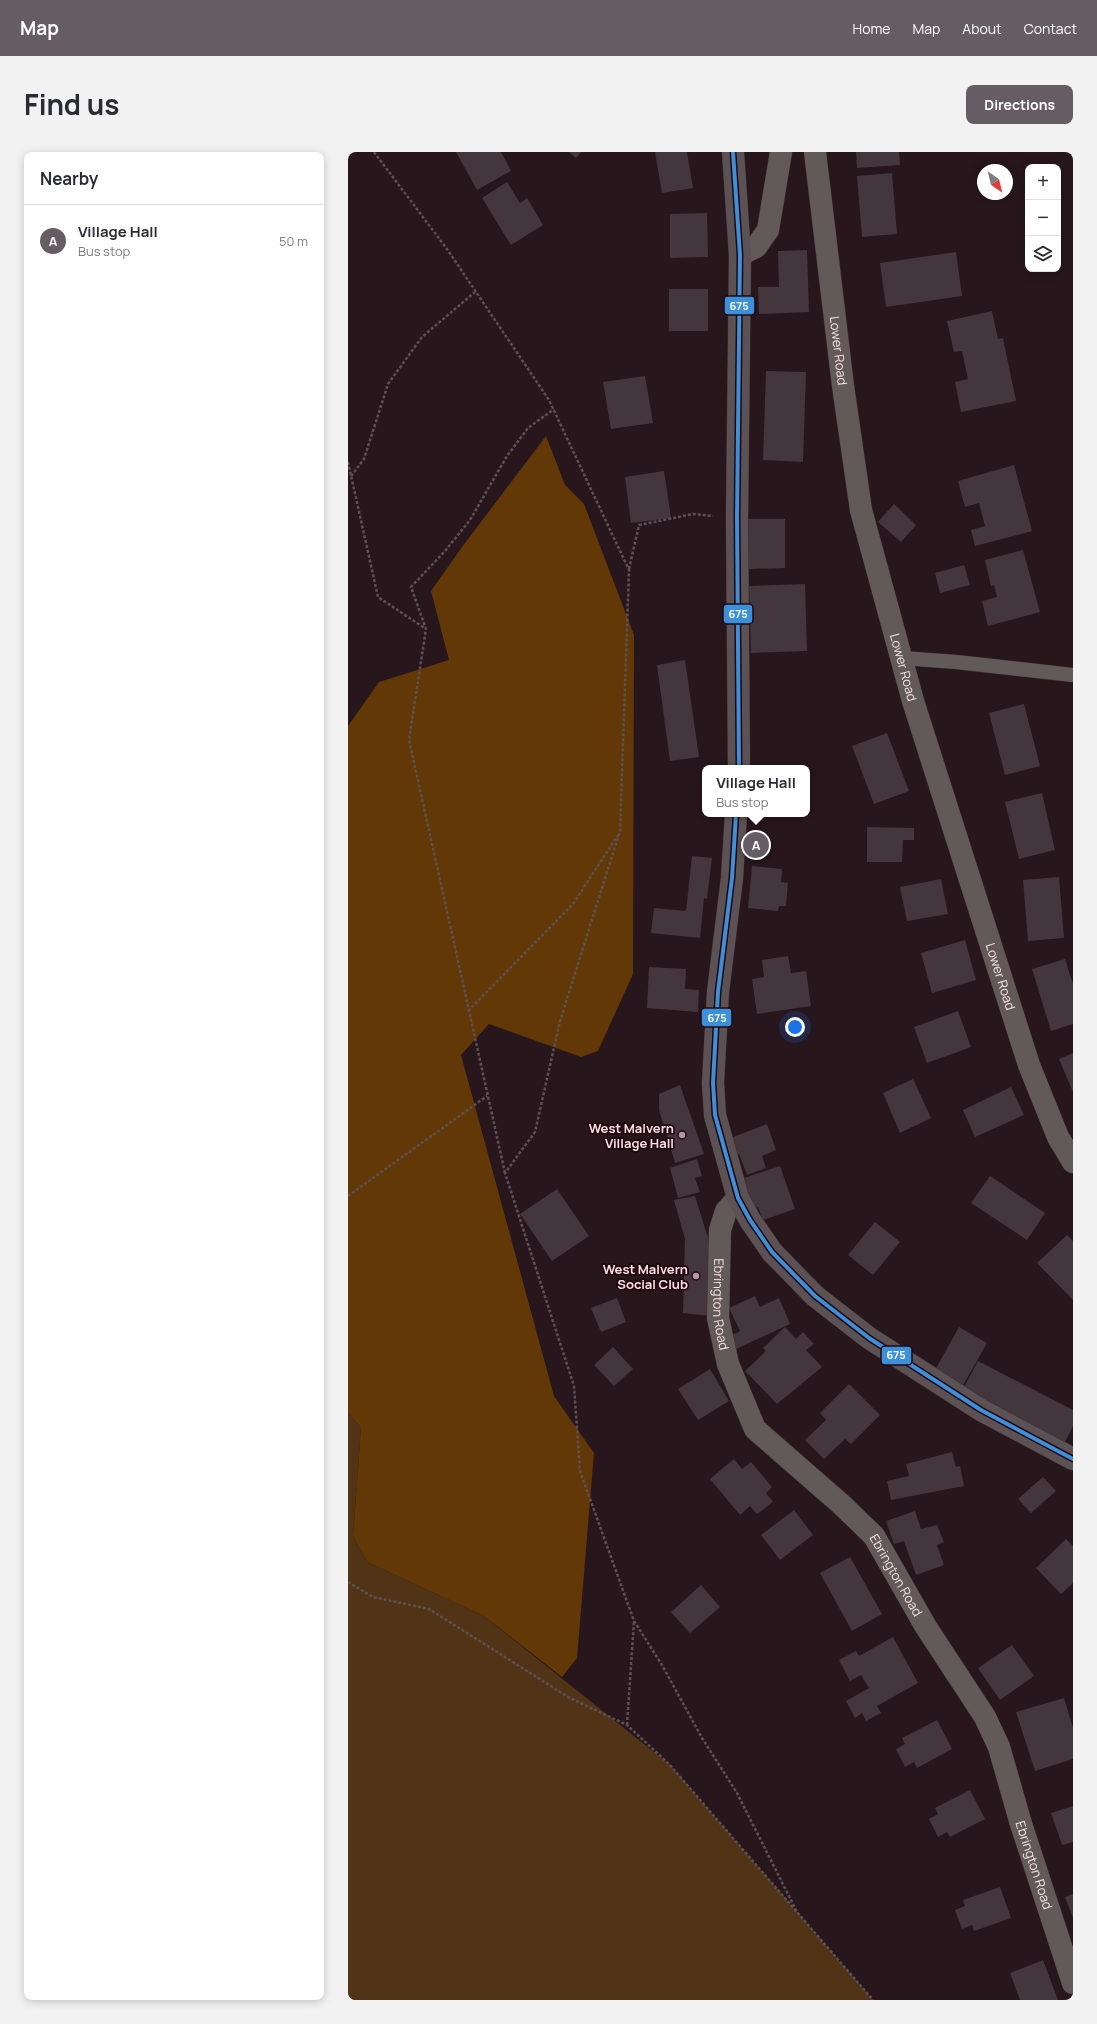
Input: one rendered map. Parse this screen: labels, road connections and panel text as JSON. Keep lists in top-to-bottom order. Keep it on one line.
{"streets":{"street":["Lower Road","Ebrington Road"]},"places":["West Malvern Village Hall","West Malvern Social Club"],"lines":["transit line 675"],"north":"bottom right","page":{"header":"Map","nav":["Home","Map","About","Contact"],"title":"Find us","buttons":"Directions","heading":"Nearby","map_buttons":["+","−"],"list":[{"mark":"A","name":"Village Hall","note":"Bus stop","value":"50 m"}],"popup":["Village Hall","Bus stop"],"pins":"A"}}
